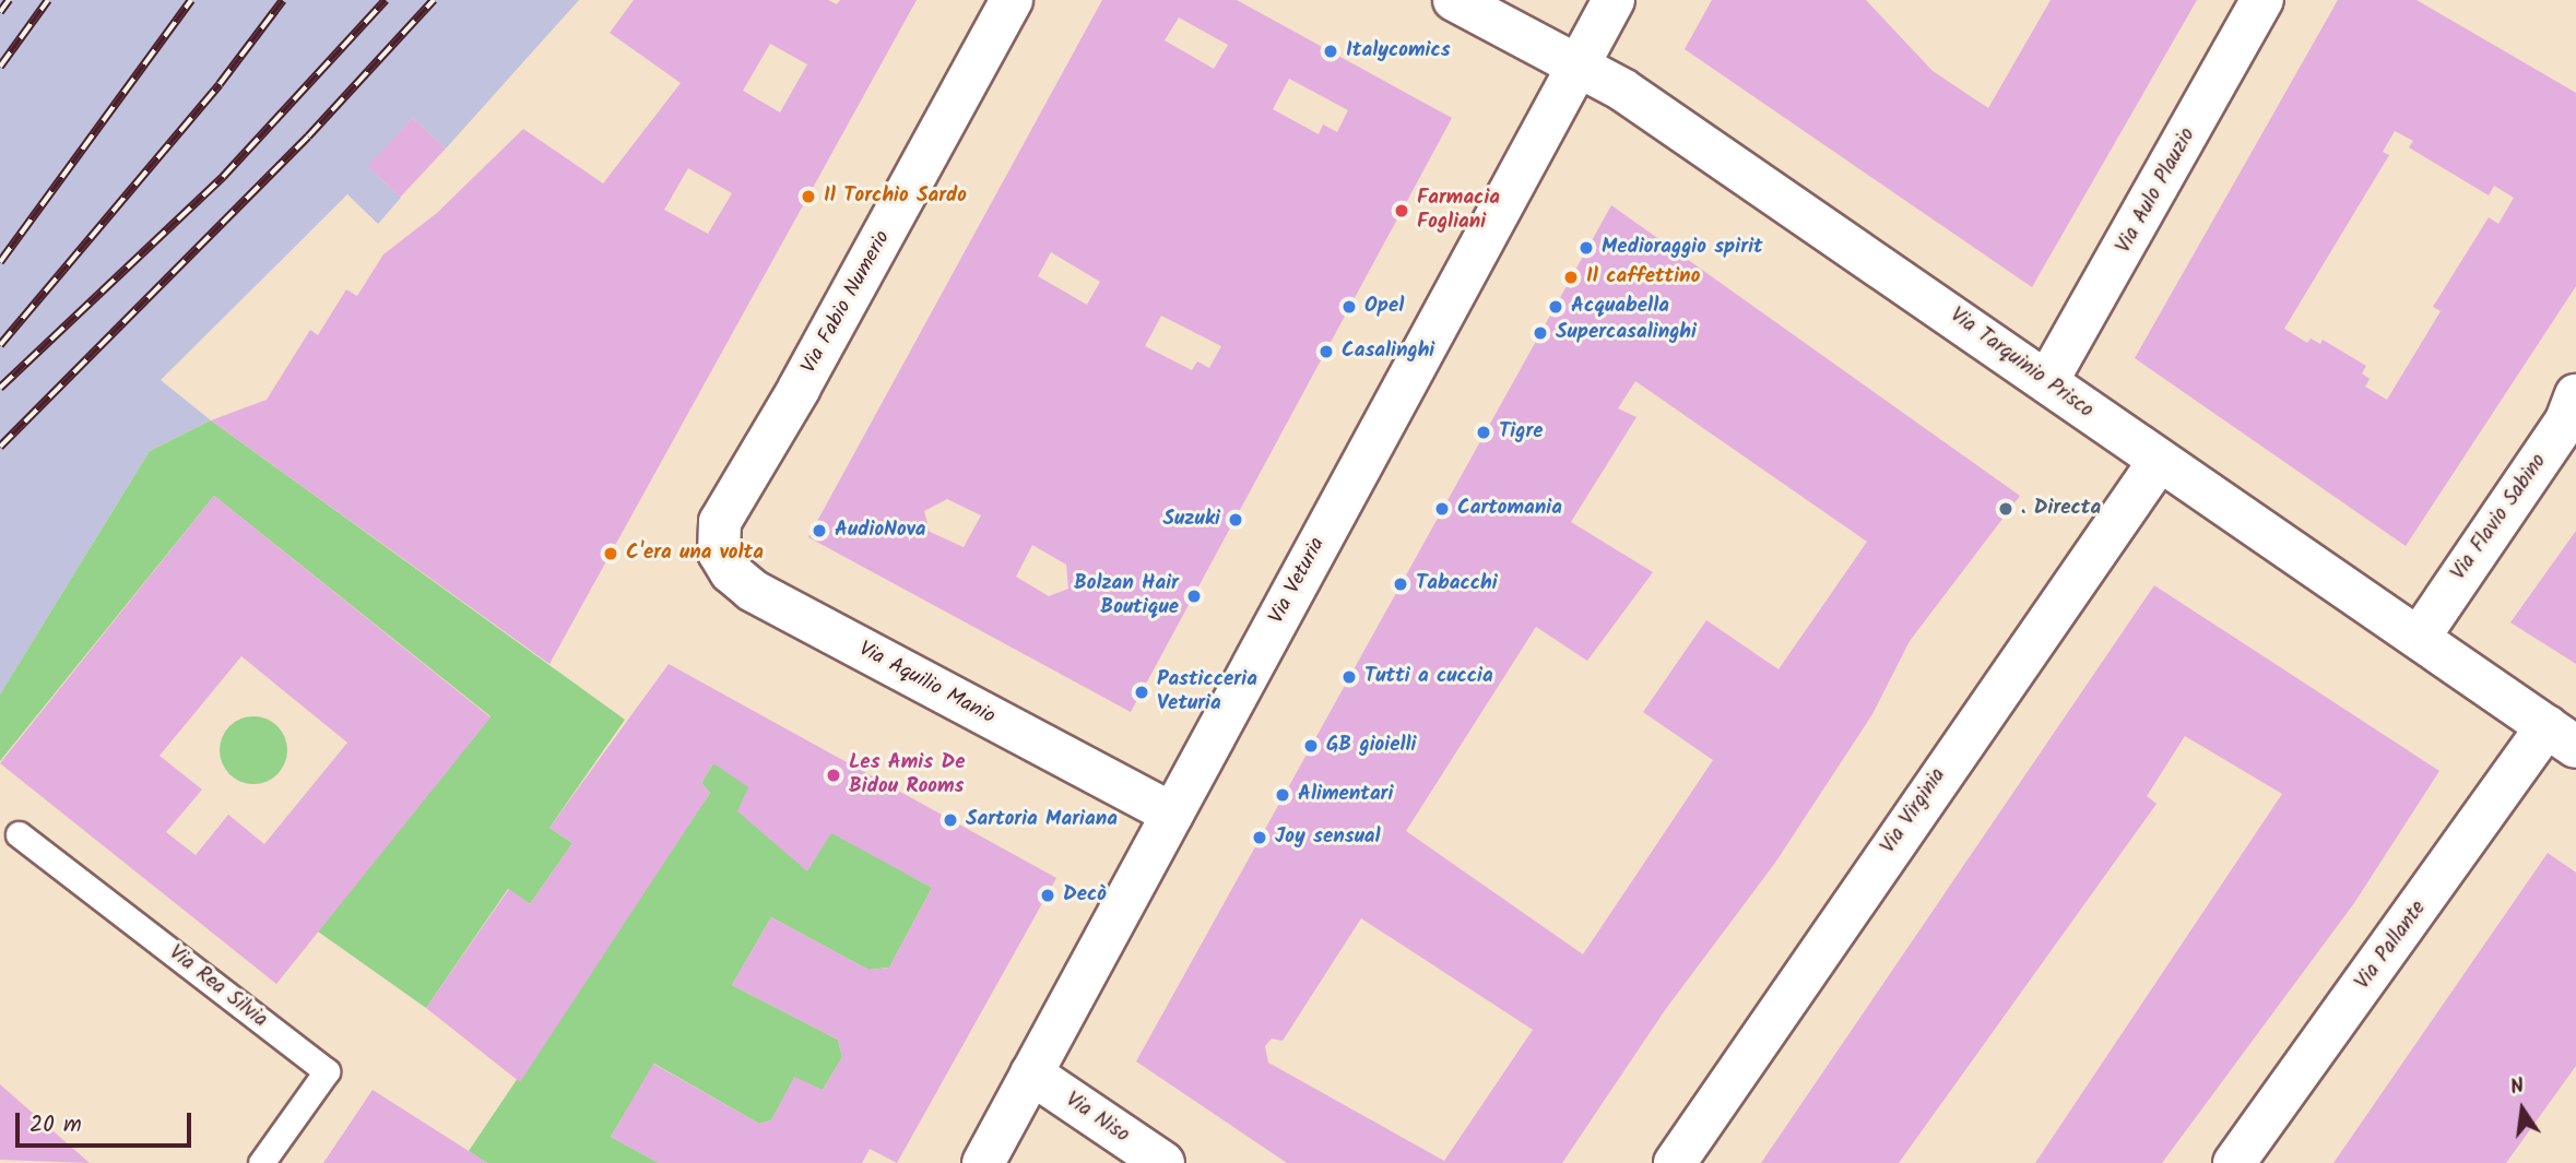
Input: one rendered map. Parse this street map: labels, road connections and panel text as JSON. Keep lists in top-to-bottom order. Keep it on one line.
{"streets":{"street":["Via Aulo Plauzio","Via Fabio Numerio","Via Tarquinio Prisco","Via Flavio Sabino","Via Veturia","Via Aquilio Manio","Via Virginia","Via Pallante","Via Niso"],"lane":["Via Rea Silvia"]},"crossings":[["Via Aulo Plauzio","Via Tarquinio Prisco"],["Via Fabio Numerio","Via Aquilio Manio"],["Via Tarquinio Prisco","Via Flavio Sabino"],["Via Tarquinio Prisco","Via Veturia"],["Via Tarquinio Prisco","Via Virginia"],["Via Tarquinio Prisco","Via Pallante"],["Via Veturia","Via Aquilio Manio"],["Via Veturia","Via Niso"]],"places":["Italycomics","Il Torchio Sardo","Farmacia Fogliani","Medioraggio spirit","Il caffettino","Opel","Acquabella","Supercasalinghi","Casalinghi","Tigre","Cartomania",". Directa","Suzuki","AudioNova","C'era una volta","Tabacchi","Bolzan Hair Boutique","Tutti a cuccia","Pasticceria Veturia","GB gioielli","Les Amis De Bidou Rooms","Alimentari","Sartoria Mariana","Joy sensual","Decò"],"scale_bar":"20 m","north":"top"}
